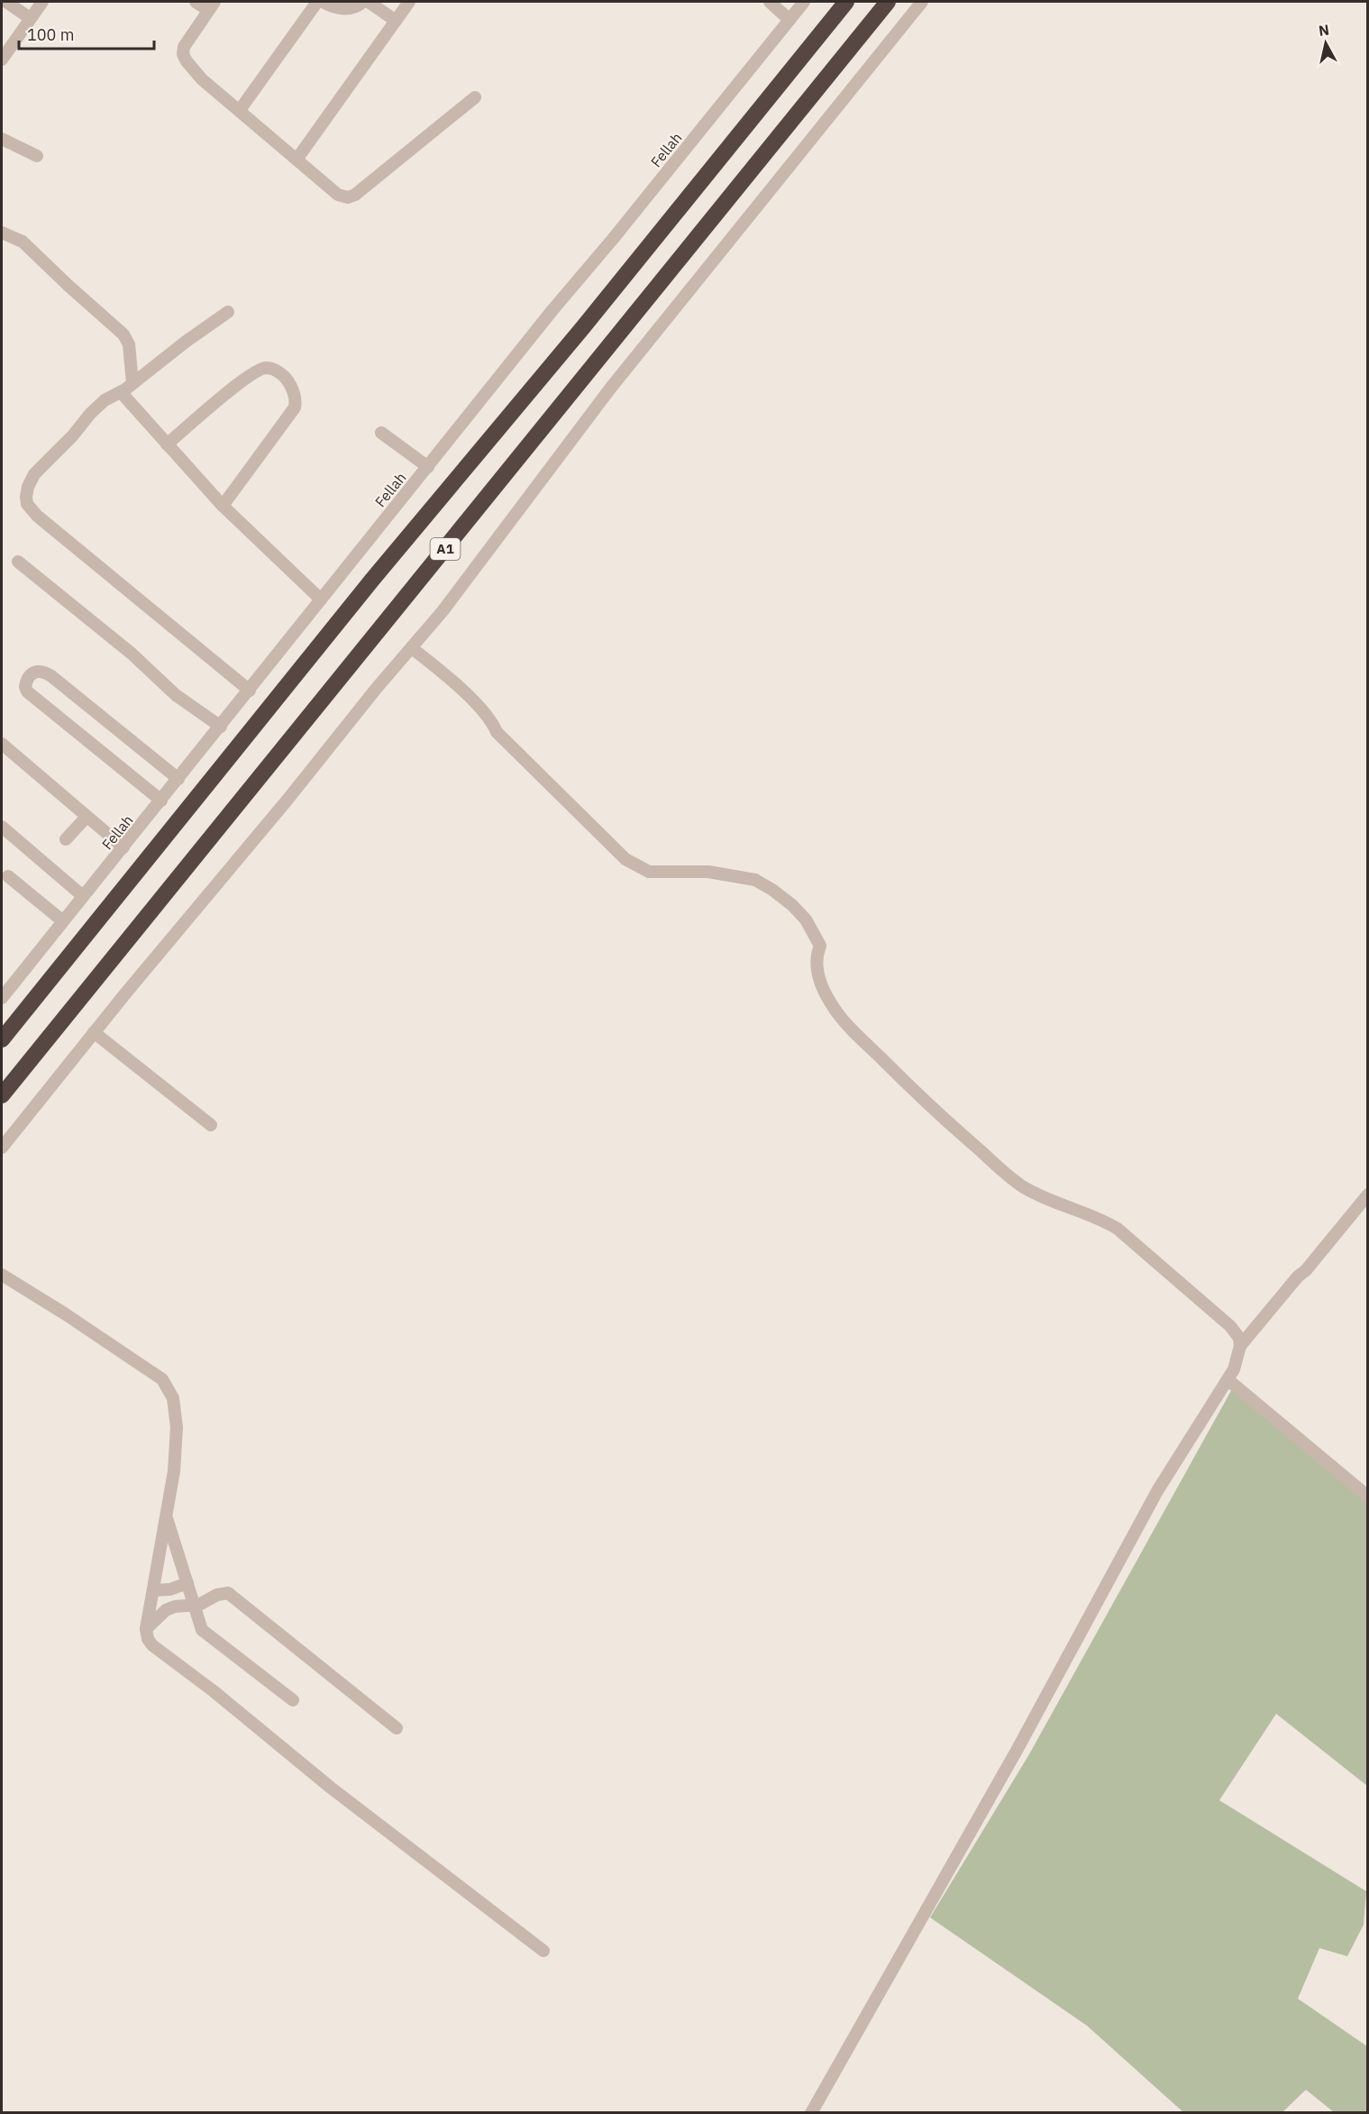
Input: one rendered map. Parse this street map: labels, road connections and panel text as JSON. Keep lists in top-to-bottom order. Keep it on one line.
{"streets":{"highway":["A1"],"street":["Fellah"]},"scale_bar":"100 m","north":"top"}
